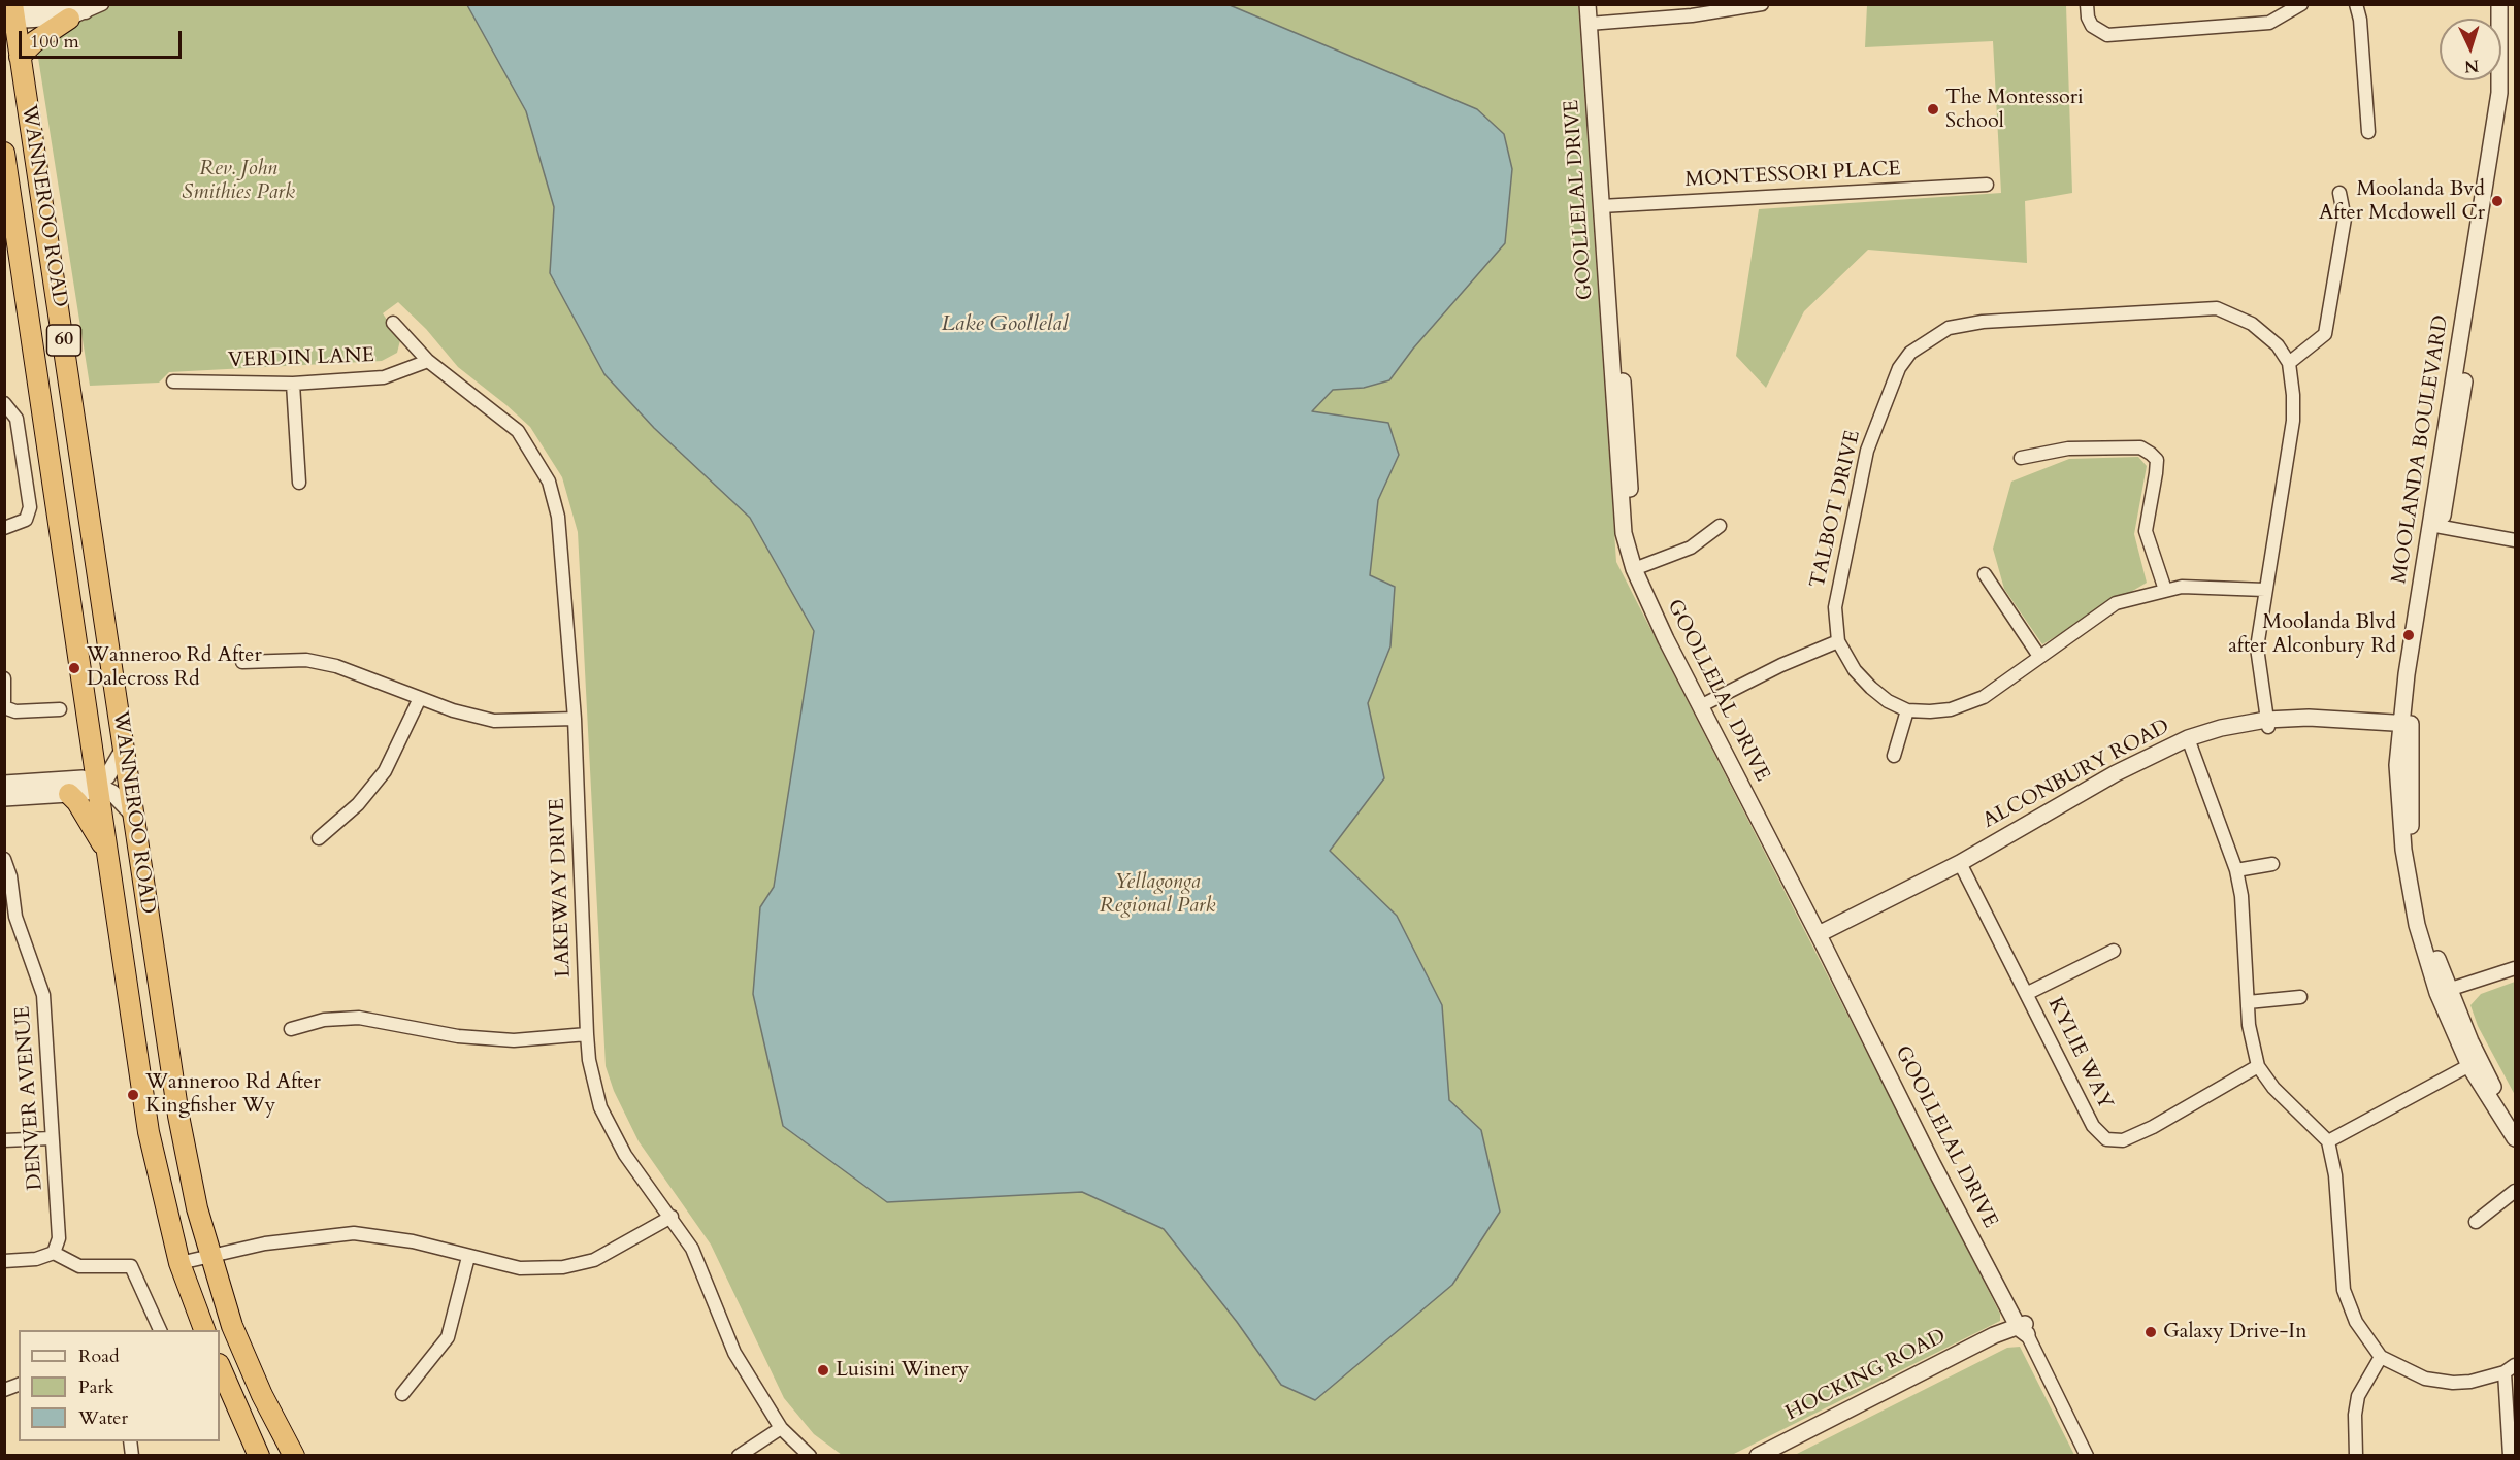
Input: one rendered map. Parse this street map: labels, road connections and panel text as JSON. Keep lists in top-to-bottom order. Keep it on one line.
{"streets":{"highway":["WANNEROO ROAD","60"],"street":["MONTESSORI PLACE","GOOLLELAL DRIVE","VERDIN LANE","MOOLANDA BOULEVARD","TALBOT DRIVE","ALCONBURY ROAD","LAKEWAY DRIVE","KYLIE WAY","DENVER AVENUE","HOCKING ROAD"]},"crossings":[["MONTESSORI PLACE","GOOLLELAL DRIVE"],["GOOLLELAL DRIVE","ALCONBURY ROAD"],["GOOLLELAL DRIVE","HOCKING ROAD"],["VERDIN LANE","LAKEWAY DRIVE"],["MOOLANDA BOULEVARD","ALCONBURY ROAD"],["ALCONBURY ROAD","KYLIE WAY"]],"water":["Lake Goollelal"],"parks":["Rev. John Smithies Park","Yellagonga Regional Park"],"places":["The Montessori School","Moolanda Bvd After Mcdowell Cr","Moolanda Blvd after Alconbury Rd","Wanneroo Rd After Dalecross Rd","Wanneroo Rd After Kingfisher Wy","Galaxy Drive-In","Luisini Winery"],"legend":["Road","Park","Water"],"scale_bar":"100 m","north":"bottom"}
